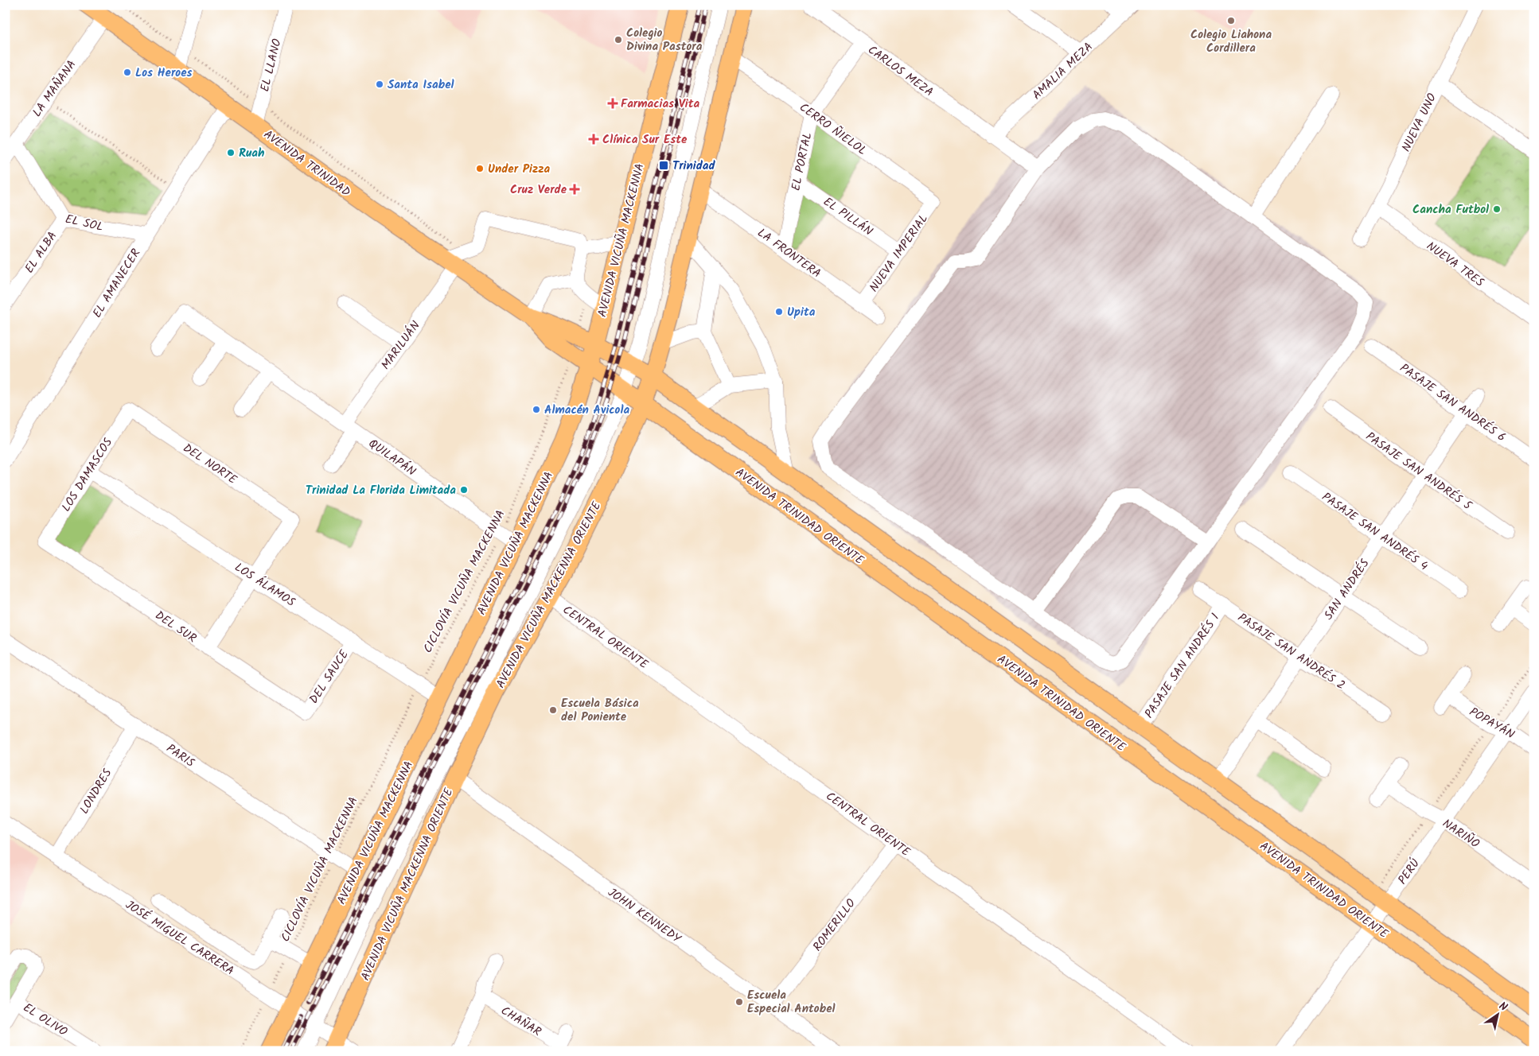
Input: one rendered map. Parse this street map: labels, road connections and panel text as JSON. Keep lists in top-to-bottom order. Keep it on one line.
{"streets":{"main road":["AVENIDA TRINIDAD","AVENIDA VICUÑA MACKENNA","AVENIDA TRINIDAD ORIENTE","AVENIDA VICUÑA MACKENNA ORIENTE"],"street":["EL LLANO","CARLOS MEZA","AMALIA MEZA","LA MAÑANA","NUEVA UNO","CERRO ÑIELOL","EL PORTAL","EL PILLÁN","EL SOL","EL ALBA","LA FRONTERA","NUEVA IMPERIAL","NUEVA TRES","EL AMANECER","MARILUÁN","PASAJE SAN ANDRÉS 6","QUILAPÁN","DEL NORTE","PASAJE SAN ANDRÉS 5","LOS DAMASCOS","PASAJE SAN ANDRÉS 4","LOS ÁLAMOS","SAN ANDRÉS","DEL SUR","CENTRAL ORIENTE","PASAJE SAN ANDRÉS 2","PASAJE SAN ANDRÉS 1","DEL SAUCE","POPAYÁN","PARIS","LONDRES","NARIÑO","PERÚ","JOHN KENNEDY","ROMERILLO","JOSÉ MIGUEL CARRERA","EL OLIVO","CHAÑAR"],"path":["CICLOVÍA VICUÑA MACKENNA"]},"crossings":[["EL LLANO","AVENIDA TRINIDAD"],["CARLOS MEZA","AMALIA MEZA"],["CARLOS MEZA","EL PORTAL"],["LA MAÑANA","AVENIDA TRINIDAD"],["LA MAÑANA","EL SOL"],["NUEVA UNO","NUEVA TRES"],["CERRO ÑIELOL","EL PORTAL"],["CERRO ÑIELOL","NUEVA IMPERIAL"],["CERRO ÑIELOL","AVENIDA VICUÑA MACKENNA ORIENTE"],["EL PORTAL","EL PILLÁN"],["EL PORTAL","LA FRONTERA"],["AVENIDA TRINIDAD","AVENIDA VICUÑA MACKENNA"],["AVENIDA TRINIDAD","EL AMANECER"],["AVENIDA TRINIDAD","MARILUÁN"],["AVENIDA TRINIDAD","AVENIDA TRINIDAD ORIENTE"],["AVENIDA TRINIDAD","CICLOVÍA VICUÑA MACKENNA"],["EL PILLÁN","NUEVA IMPERIAL"],["EL SOL","EL ALBA"],["EL SOL","EL AMANECER"],["AVENIDA VICUÑA MACKENNA","QUILAPÁN"],["AVENIDA VICUÑA MACKENNA","AVENIDA TRINIDAD ORIENTE"],["AVENIDA VICUÑA MACKENNA","LOS ÁLAMOS"],["AVENIDA VICUÑA MACKENNA","PARIS"],["AVENIDA VICUÑA MACKENNA","JOSÉ MIGUEL CARRERA"],["LA FRONTERA","NUEVA IMPERIAL"],["LA FRONTERA","AVENIDA VICUÑA MACKENNA ORIENTE"],["MARILUÁN","QUILAPÁN"],["PASAJE SAN ANDRÉS 6","SAN ANDRÉS"],["QUILAPÁN","CICLOVÍA VICUÑA MACKENNA"],["DEL NORTE","LOS DAMASCOS"],["DEL NORTE","LOS ÁLAMOS"],["PASAJE SAN ANDRÉS 5","SAN ANDRÉS"],["LOS DAMASCOS","LOS ÁLAMOS"],["LOS DAMASCOS","DEL SUR"],["AVENIDA TRINIDAD ORIENTE","AVENIDA VICUÑA MACKENNA ORIENTE"],["AVENIDA TRINIDAD ORIENTE","PERÚ"],["PASAJE SAN ANDRÉS 4","SAN ANDRÉS"],["CICLOVÍA VICUÑA MACKENNA","LOS ÁLAMOS"],["CICLOVÍA VICUÑA MACKENNA","PARIS"],["CICLOVÍA VICUÑA MACKENNA","JOSÉ MIGUEL CARRERA"],["LOS ÁLAMOS","DEL SAUCE"],["SAN ANDRÉS","PASAJE SAN ANDRÉS 2"],["AVENIDA VICUÑA MACKENNA ORIENTE","CENTRAL ORIENTE"],["AVENIDA VICUÑA MACKENNA ORIENTE","JOHN KENNEDY"],["AVENIDA VICUÑA MACKENNA ORIENTE","JOSÉ MIGUEL CARRERA"],["DEL SUR","DEL SAUCE"],["CENTRAL ORIENTE","ROMERILLO"],["PASAJE SAN ANDRÉS 2","PASAJE SAN ANDRÉS 1"],["POPAYÁN","PERÚ"],["PARIS","LONDRES"],["LONDRES","JOSÉ MIGUEL CARRERA"],["NARIÑO","PERÚ"],["JOHN KENNEDY","ROMERILLO"]],"places":{"other":["Colegio Liahona Cordillera","Colegio Divina Pastora","Los Heroes","Santa Isabel","Ruah","Under Pizza","Cancha Futbol","Upita","Almacén Avicola","Trinidad La Florida Limitada","Escuela Básica del Poniente","Escuela Especial Antobel"],"health":["Farmacias Vita","Clínica Sur Este","Cruz Verde"],"transit":["Trinidad"]},"north":"top right"}
